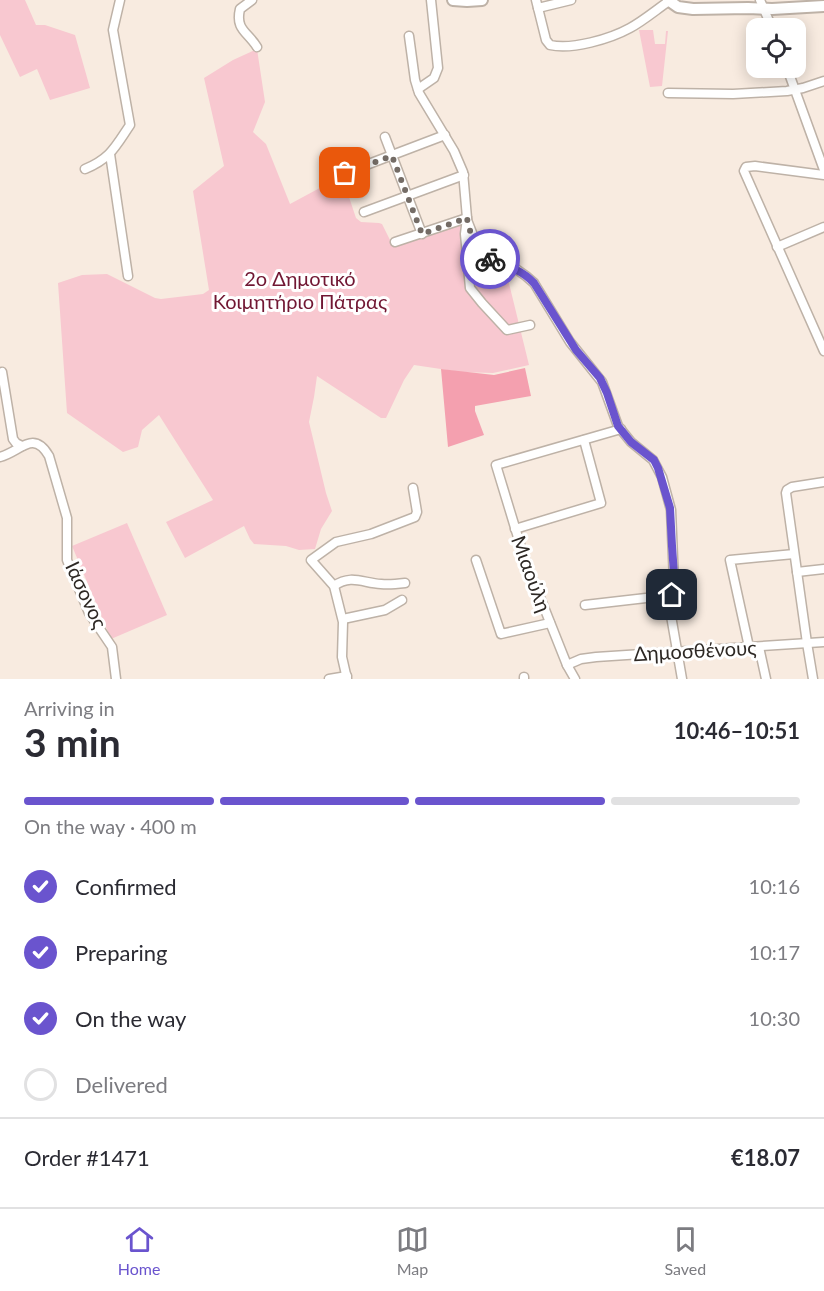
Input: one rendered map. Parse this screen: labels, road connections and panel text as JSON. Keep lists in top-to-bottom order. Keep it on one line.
{"streets":{"street":["Μιαούλη","Ιάσονος","Δημοσθένους"]},"crossings":[["Μιαούλη","Δημοσθένους"]],"parks":["2o Δημοτικό Κοιμητήριο Πάτρας"],"page":{"heading":["3 min","Arriving in","10:46–10:51"],"panel":["Order #1471","€18.07"],"bar":"On the way · 400 m","list":[["Confirmed","10:16"],["Preparing","10:17"],["On the way","10:30"],"Delivered"],"tabs":["Home","Map","Saved"]}}
